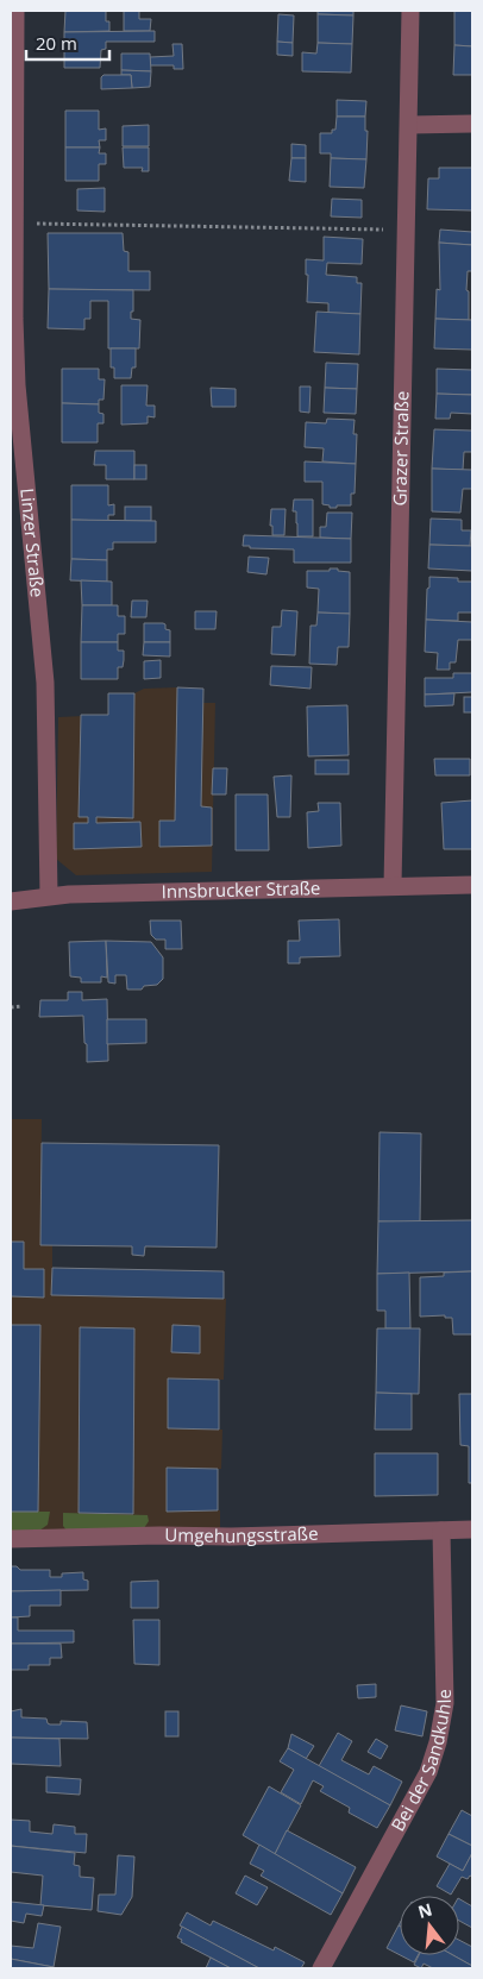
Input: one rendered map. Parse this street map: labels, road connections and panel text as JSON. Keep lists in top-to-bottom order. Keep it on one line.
{"streets":{"street":["Grazer Straße","Linzer Straße","Innsbrucker Straße","Umgehungsstraße","Bei der Sandkuhle"]},"crossings":[["Grazer Straße","Innsbrucker Straße"],["Linzer Straße","Innsbrucker Straße"],["Umgehungsstraße","Bei der Sandkuhle"]],"scale_bar":"20 m","north":"top"}
